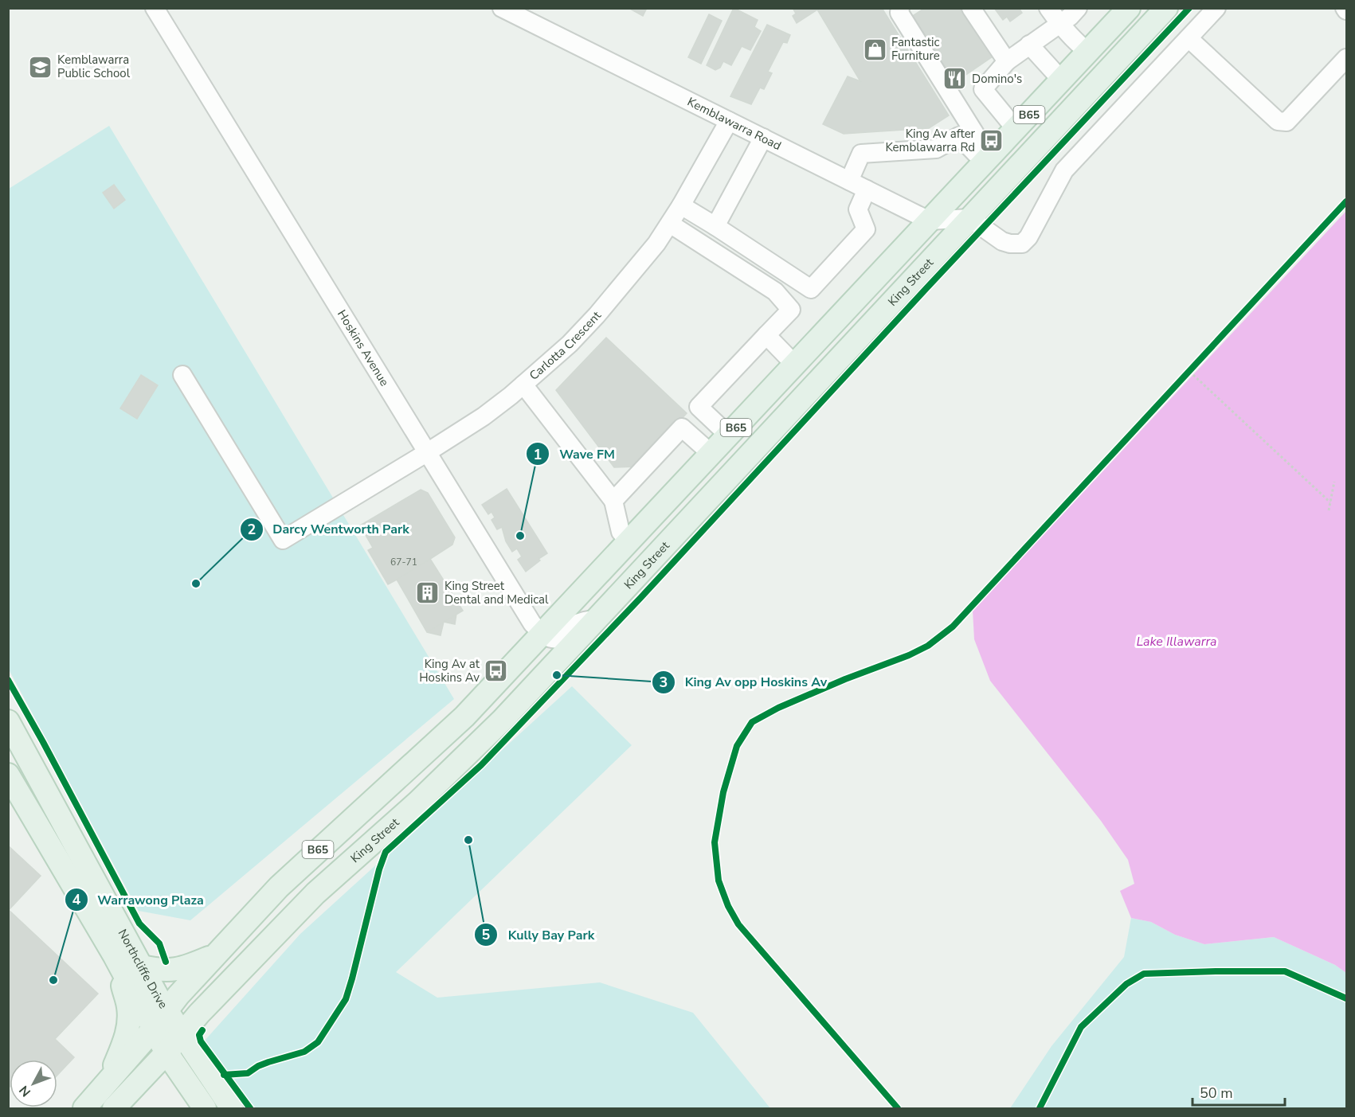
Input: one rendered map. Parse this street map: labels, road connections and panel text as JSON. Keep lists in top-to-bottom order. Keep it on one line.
{"streets":{"main road":["B65","King Street","Northcliffe Drive"],"street":["Kemblawarra Road","Carlotta Crescent","Hoskins Avenue"]},"crossings":[["B65","Kemblawarra Road"],["B65","Hoskins Avenue"],["B65","Northcliffe Drive"],["Kemblawarra Road","King Street"],["Kemblawarra Road","Carlotta Crescent"],["King Street","Northcliffe Drive"],["Carlotta Crescent","Hoskins Avenue"]],"water":["Lake Illawarra"],"places":{"shop":["Fantastic Furniture"],"school or university":["Kemblawarra Public School"],"restaurant":["Domino's"],"bus stop":["King Av after Kemblawarra Rd","King Av at Hoskins Av"],"other":["Wave FM","Darcy Wentworth Park","King Av opp Hoskins Av","Kully Bay Park","Warrawong Plaza"],"building":["King Street Dental and Medical"]},"house_numbers":["67-71"],"scale_bar":"50 m","north":"bottom left"}
